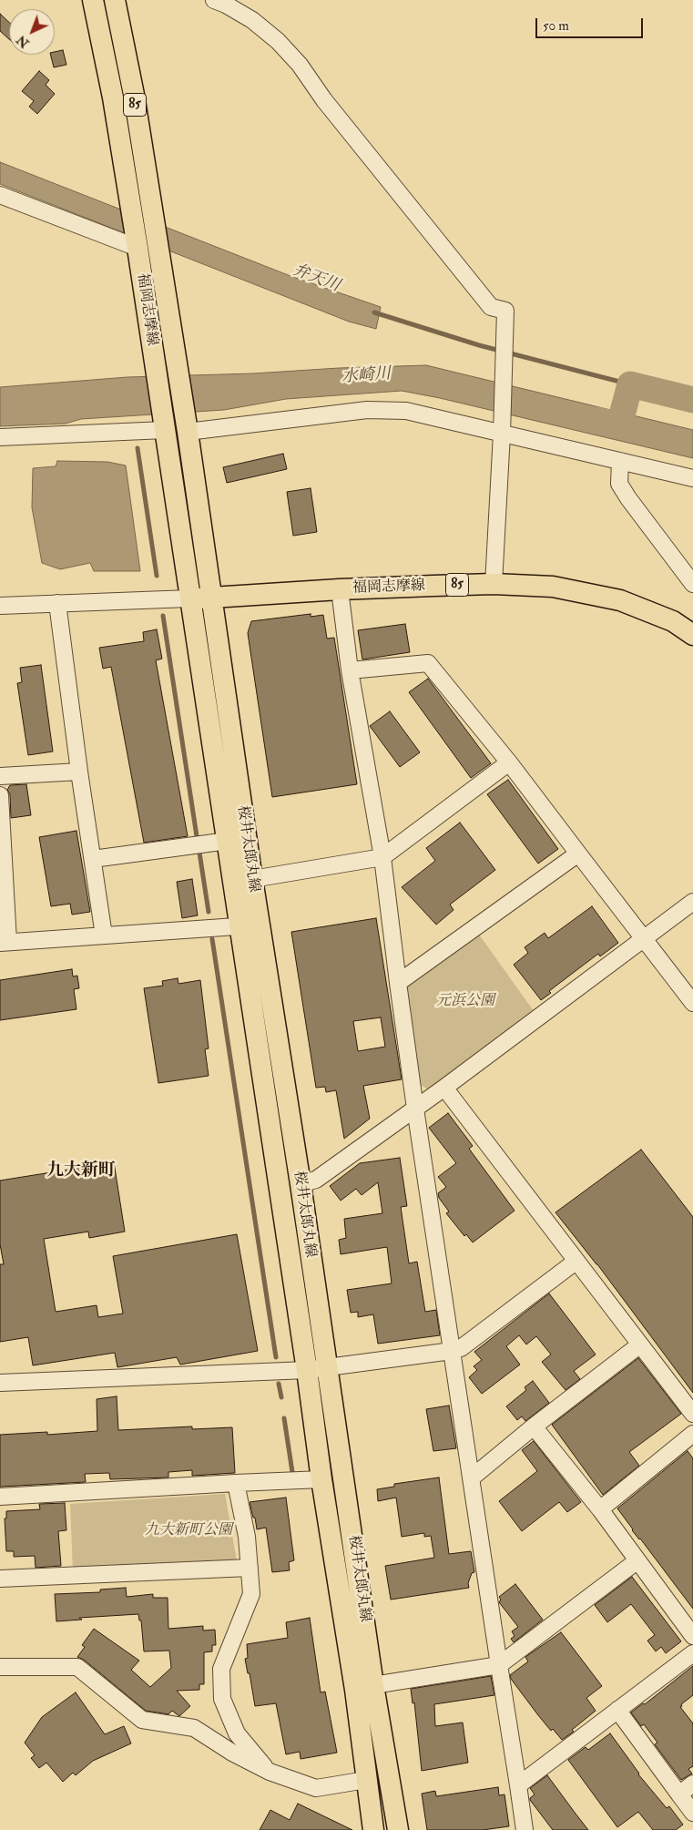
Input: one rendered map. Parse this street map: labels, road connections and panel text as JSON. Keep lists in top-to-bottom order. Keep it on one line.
{"streets":{"main road":["85","福岡志摩線","桜井太郎丸線"]},"crossings":[["福岡志摩線","桜井太郎丸線"]],"districts":["九大新町"],"water":["弁天川","水崎川"],"parks":["元浜公園","九大新町公園"],"scale_bar":"50 m","north":"bottom left"}
